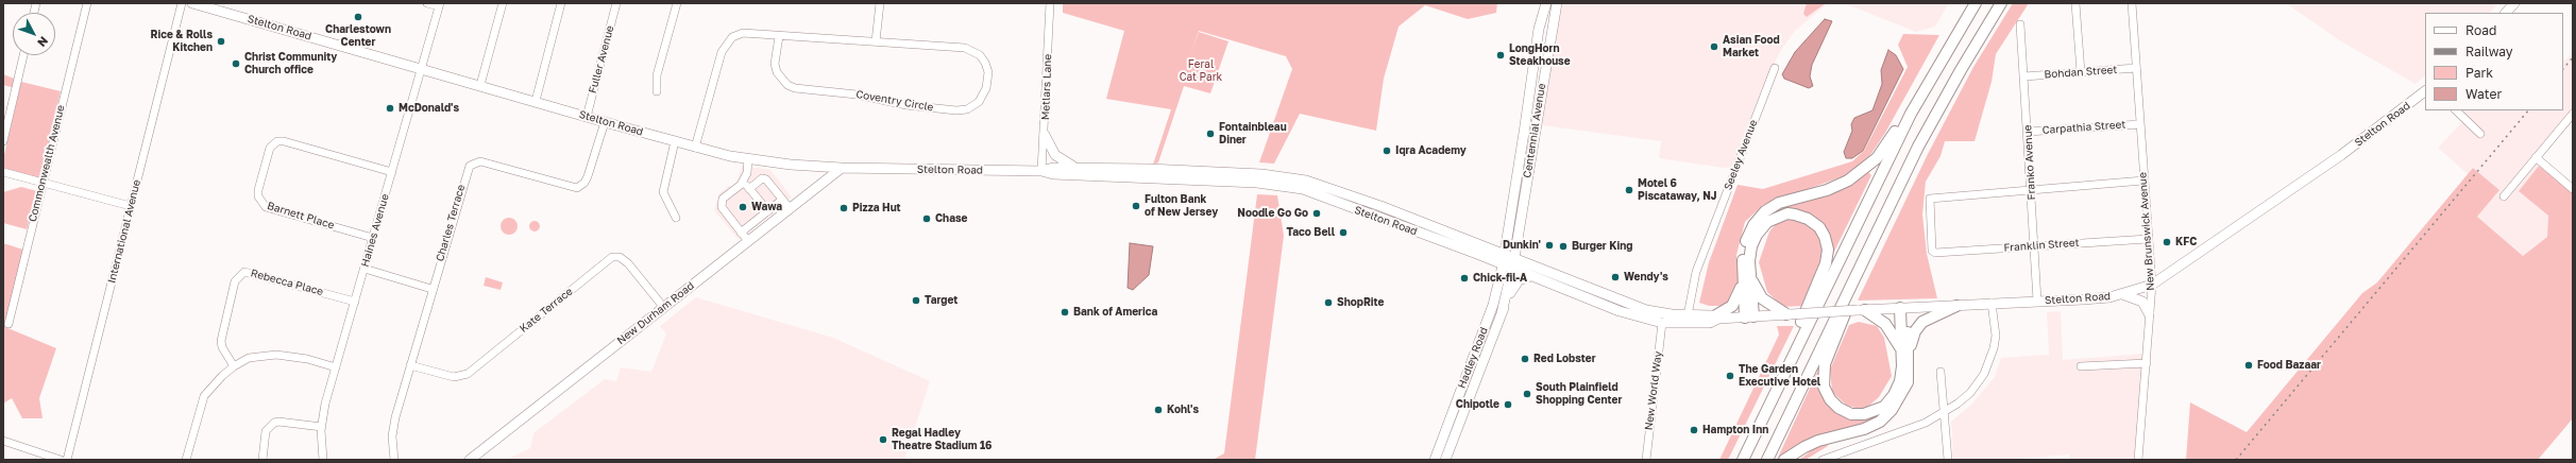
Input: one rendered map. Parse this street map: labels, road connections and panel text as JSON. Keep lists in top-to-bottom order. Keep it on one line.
{"streets":{"main road":["Stelton Road","Centennial Avenue","New Durham Road","Hadley Road"],"street":["Fuller Avenue","Bohdan Street","Metlars Lane","Coventry Circle","Carpathia Street","Seeley Avenue","Franko Avenue","Commonwealth Avenue","Barnett Place","Charles Terrace","Haines Avenue","International Avenue","New Brunswick Avenue","Franklin Street","Rebecca Place","Kate Terrace","New World Way"]},"crossings":[["Stelton Road","Fuller Avenue"],["Stelton Road","Metlars Lane"],["Stelton Road","Coventry Circle"],["Stelton Road","Centennial Avenue"],["Stelton Road","Seeley Avenue"],["Stelton Road","Franko Avenue"],["Stelton Road","Charles Terrace"],["Stelton Road","Haines Avenue"],["Stelton Road","New Brunswick Avenue"],["Stelton Road","New Durham Road"],["Stelton Road","Hadley Road"],["Stelton Road","New World Way"],["Bohdan Street","Franko Avenue"],["Bohdan Street","New Brunswick Avenue"],["Carpathia Street","Franko Avenue"],["Carpathia Street","New Brunswick Avenue"],["Centennial Avenue","Hadley Road"],["Franko Avenue","Franklin Street"],["Barnett Place","Haines Avenue"],["Charles Terrace","Kate Terrace"],["Haines Avenue","Rebecca Place"],["New Brunswick Avenue","Franklin Street"],["Kate Terrace","New Durham Road"]],"parks":["Feral Cat Park"],"places":["Charlestown Center","Rice & Rolls Kitchen","Asian Food Market","LongHorn Steakhouse","Christ Community Church office","McDonald's","Fontainbleau Diner","Iqra Academy","Motel 6 Piscataway, NJ","Fulton Bank of New Jersey","Wawa","Pizza Hut","Noodle Go Go","Chase","Taco Bell","KFC","Dunkin'","Burger King","Wendy's","Chick-fil-A","Target","ShopRite","Bank of America","Red Lobster","Food Bazaar","The Garden Executive Hotel","South Plainfield Shopping Center","Chipotle","Kohl's","Hampton Inn","Regal Hadley Theatre Stadium 16"],"legend":["Road","Railway","Park","Water"],"north":"bottom right"}
